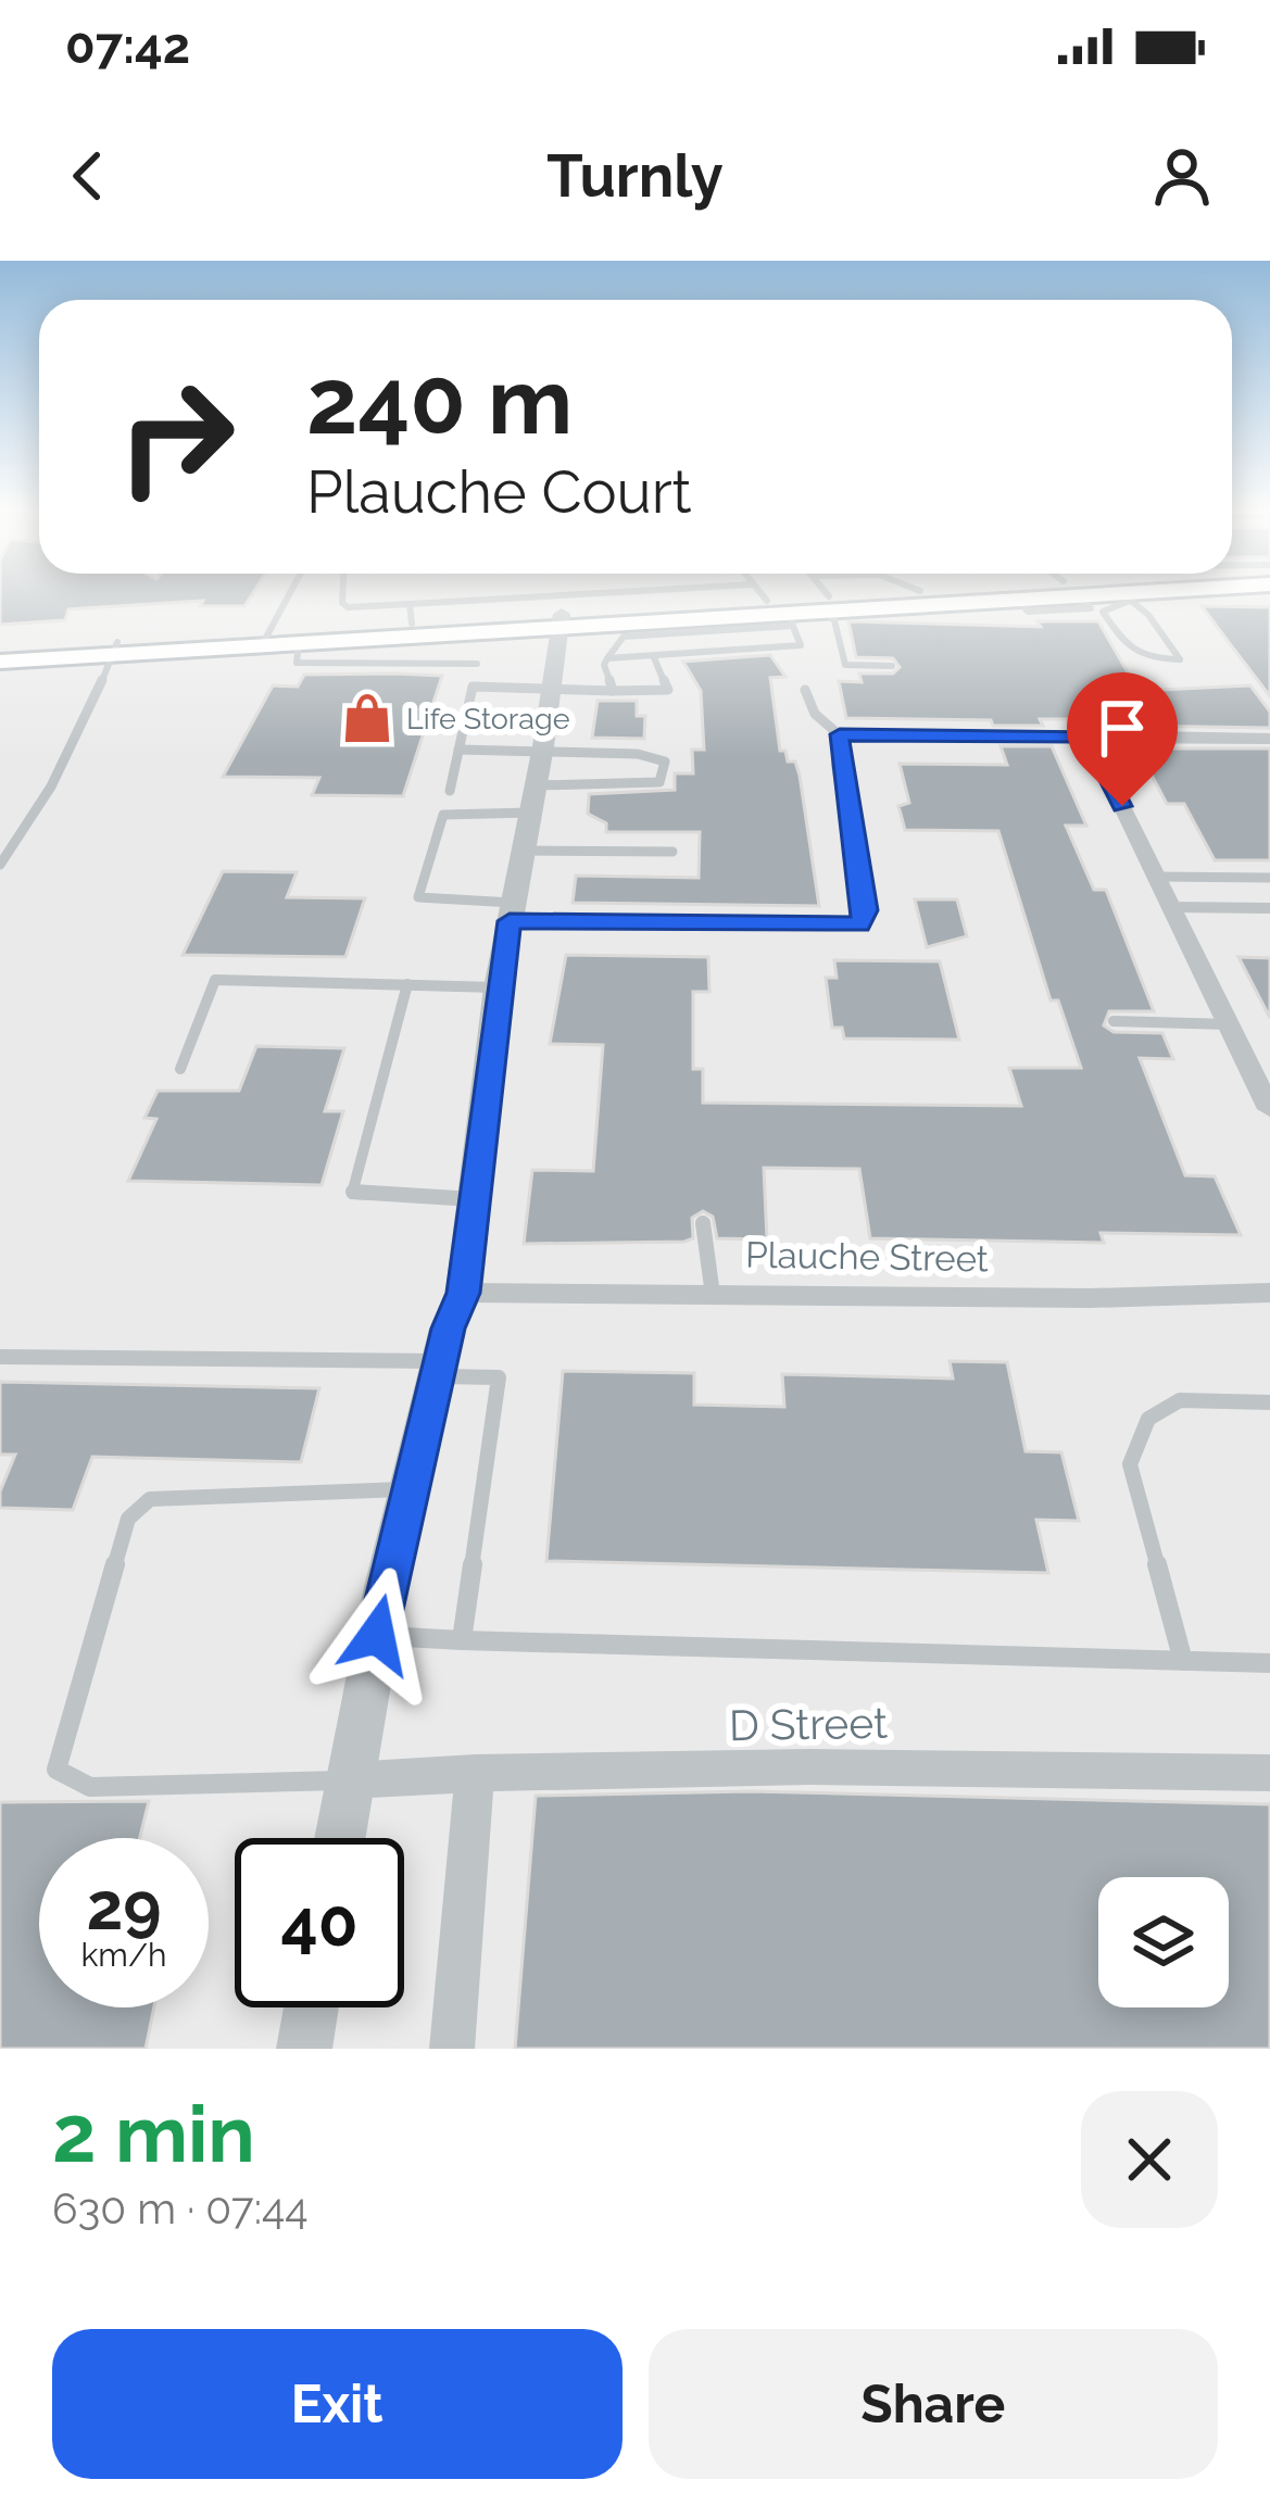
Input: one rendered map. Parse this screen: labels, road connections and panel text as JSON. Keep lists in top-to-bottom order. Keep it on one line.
{"streets":{"street":["Plauche Street","D Street"]},"places":{"shop":["Life Storage"]},"page":{"status":"07:42","header":"Turnly","turn":["240 m","Plauche Court"],"speed":"29 km/h","limit":"40","heading":["2 min","630 m · 07:44"],"buttons":["Exit","Share"]}}
